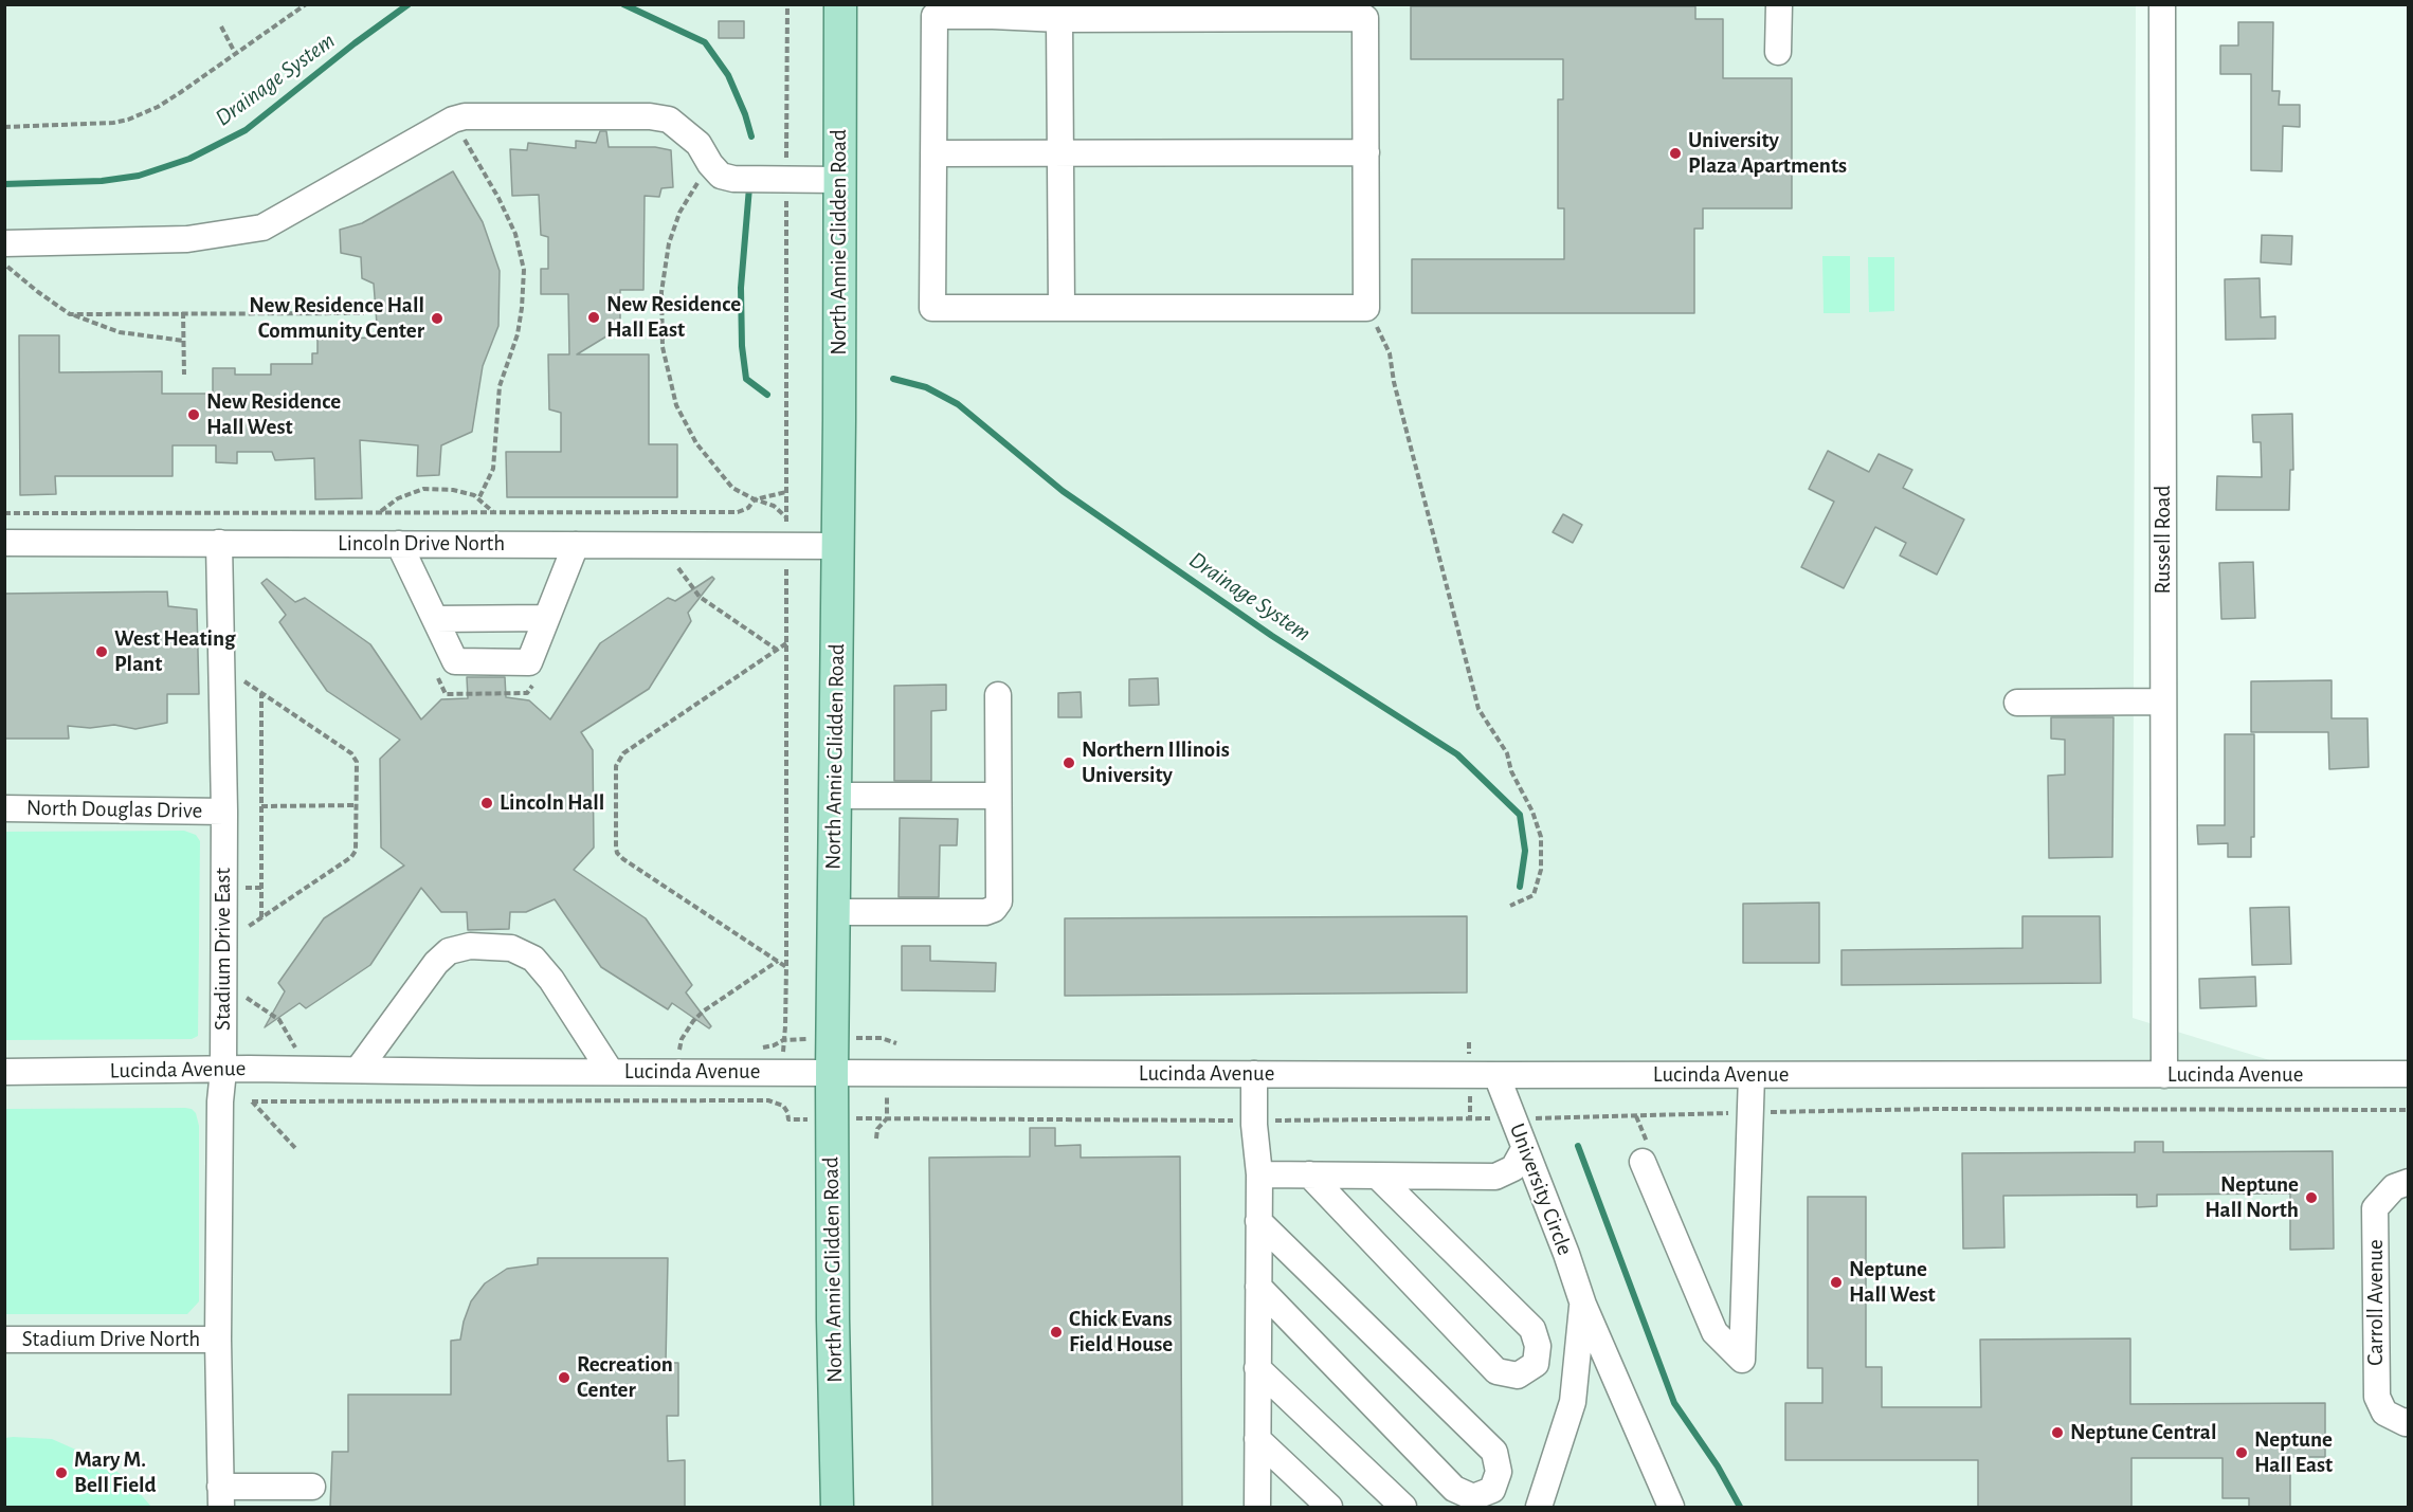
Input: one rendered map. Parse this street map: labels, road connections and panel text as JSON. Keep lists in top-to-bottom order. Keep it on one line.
{"streets":{"main road":["North Annie Glidden Road"],"street":["Russell Road","Lincoln Drive North","North Douglas Drive","Stadium Drive East","Lucinda Avenue","University Circle","Carroll Avenue","Stadium Drive North"]},"crossings":[["North Annie Glidden Road","Lincoln Drive North"],["North Annie Glidden Road","Lucinda Avenue"],["Russell Road","Lucinda Avenue"],["Lincoln Drive North","Stadium Drive East"],["North Douglas Drive","Stadium Drive East"],["Stadium Drive East","Lucinda Avenue"],["Stadium Drive East","Stadium Drive North"],["Lucinda Avenue","University Circle"]],"water":["Drainage System"],"places":["University Plaza Apartments","New Residence Hall East","New Residence Hall Community Center","New Residence Hall West","West Heating Plant","Northern Illinois University","Lincoln Hall","Neptune Hall North","Neptune Hall West","Chick Evans Field House","Recreation Center","Neptune Central","Neptune Hall East","Mary M. Bell Field"]}
